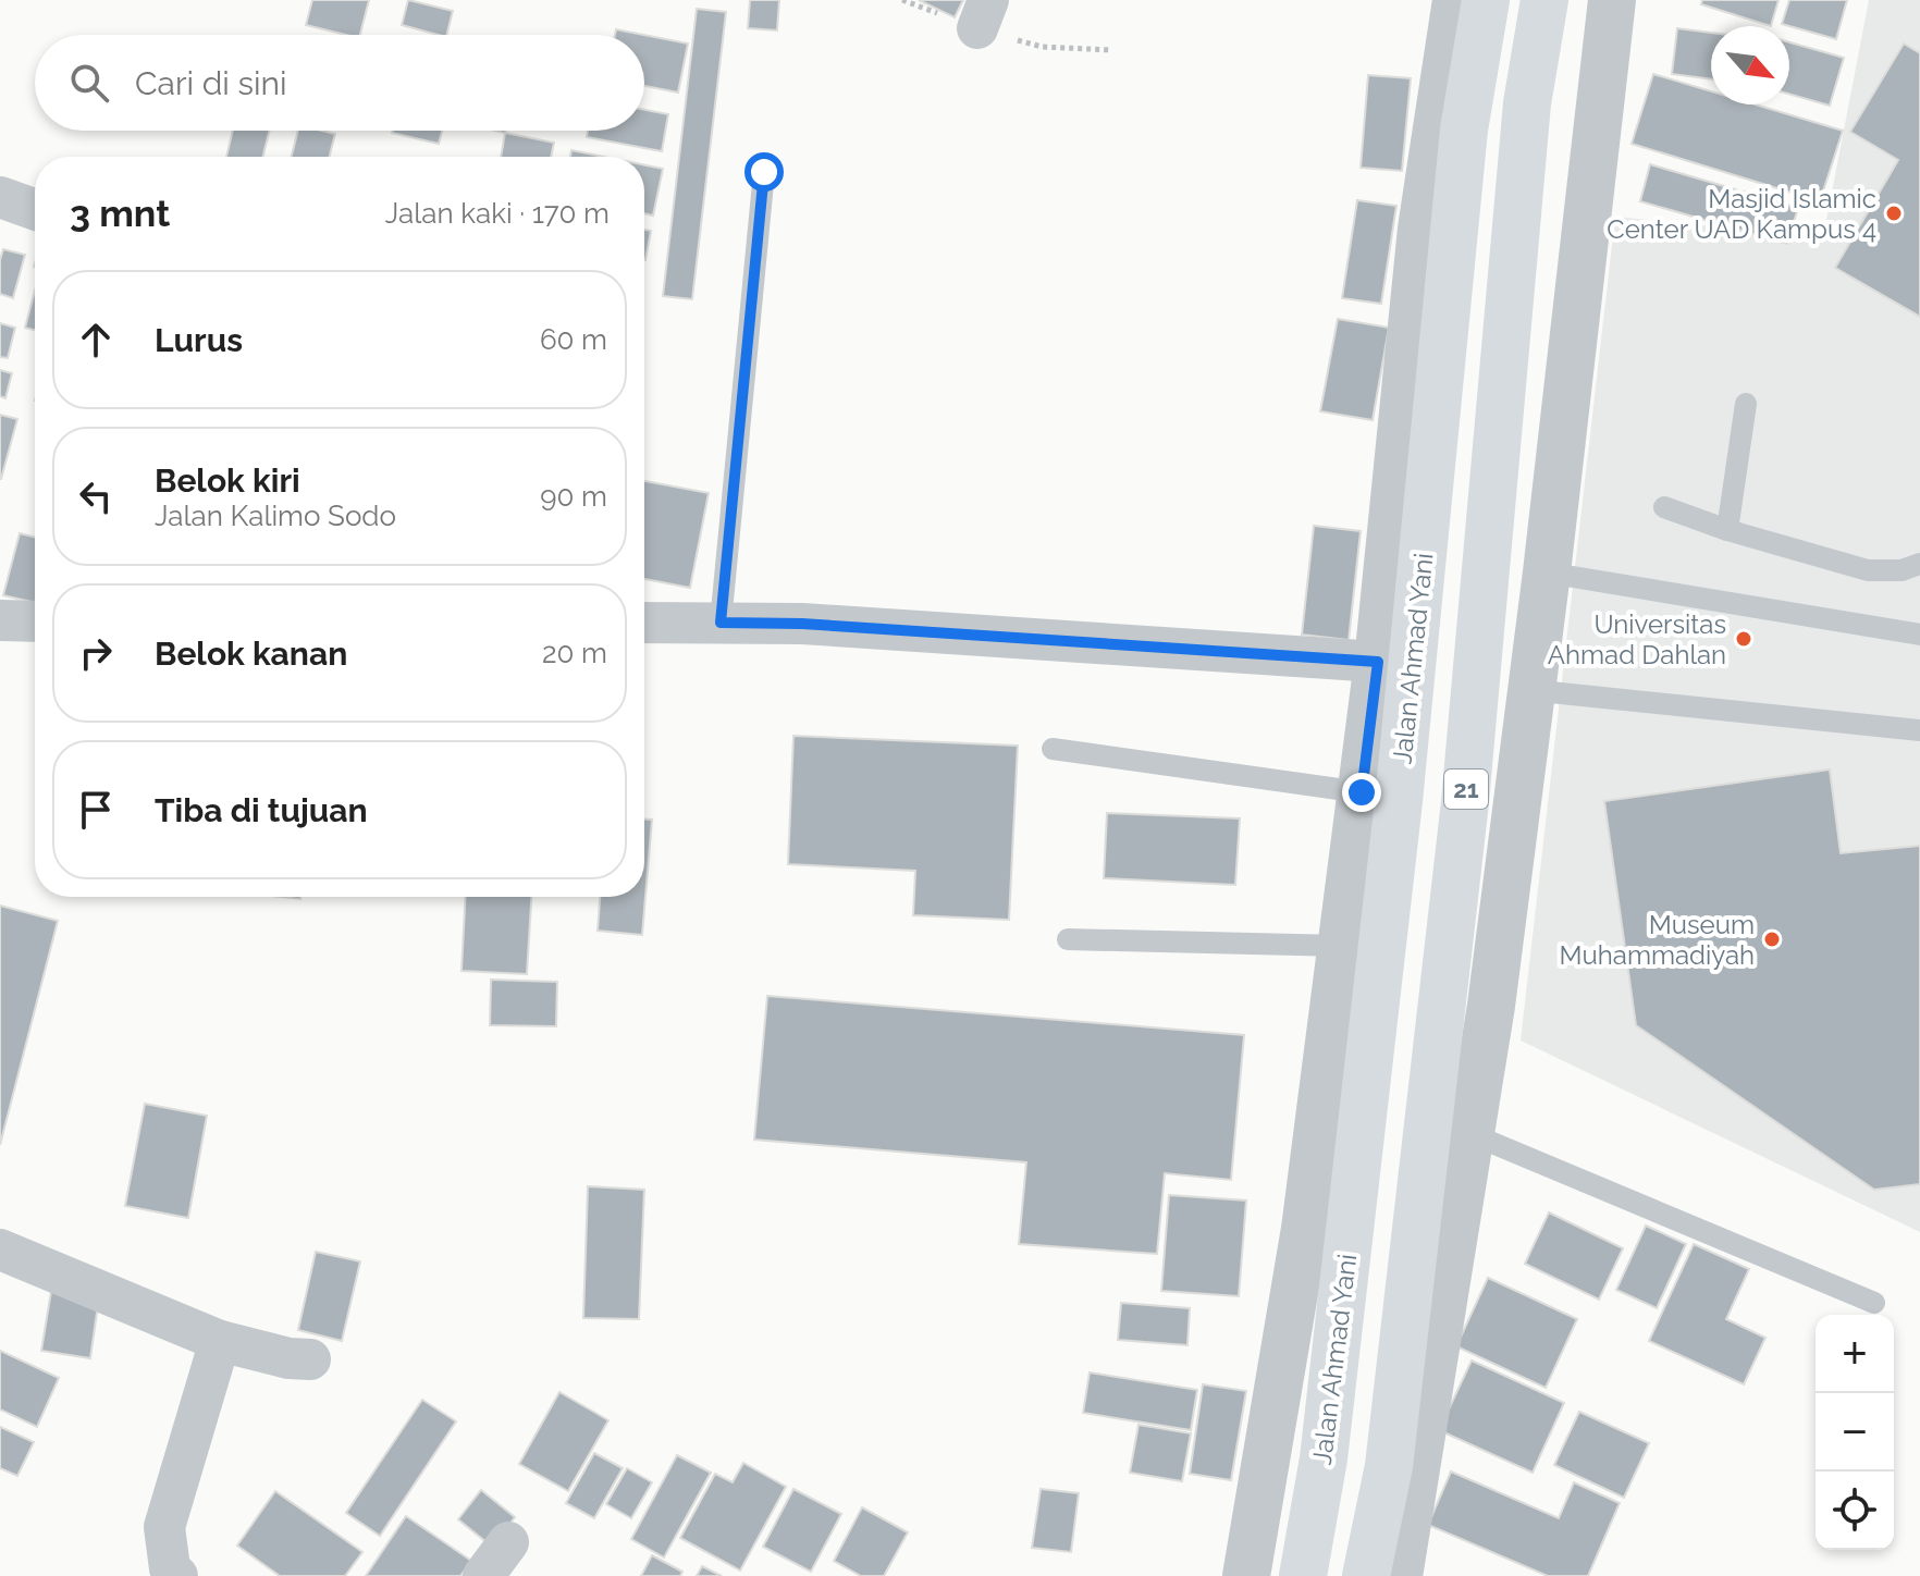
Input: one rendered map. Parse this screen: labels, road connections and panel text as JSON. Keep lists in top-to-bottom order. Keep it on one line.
{"streets":{"highway":["Jalan Ahmad Yani","21"]},"places":["Masjid Islamic Center UAD Kampus 4","Universitas Ahmad Dahlan","Museum Muhammadiyah"],"north":"bottom right","page":{"search":"Cari di sini","heading":["3 mnt","Jalan kaki · 170 m"],"list":[["Lurus","60 m"],["Belok kiri","Jalan Kalimo Sodo","90 m"],["Belok kanan","20 m"],"Tiba di tujuan"],"map_buttons":["+","−"]}}
